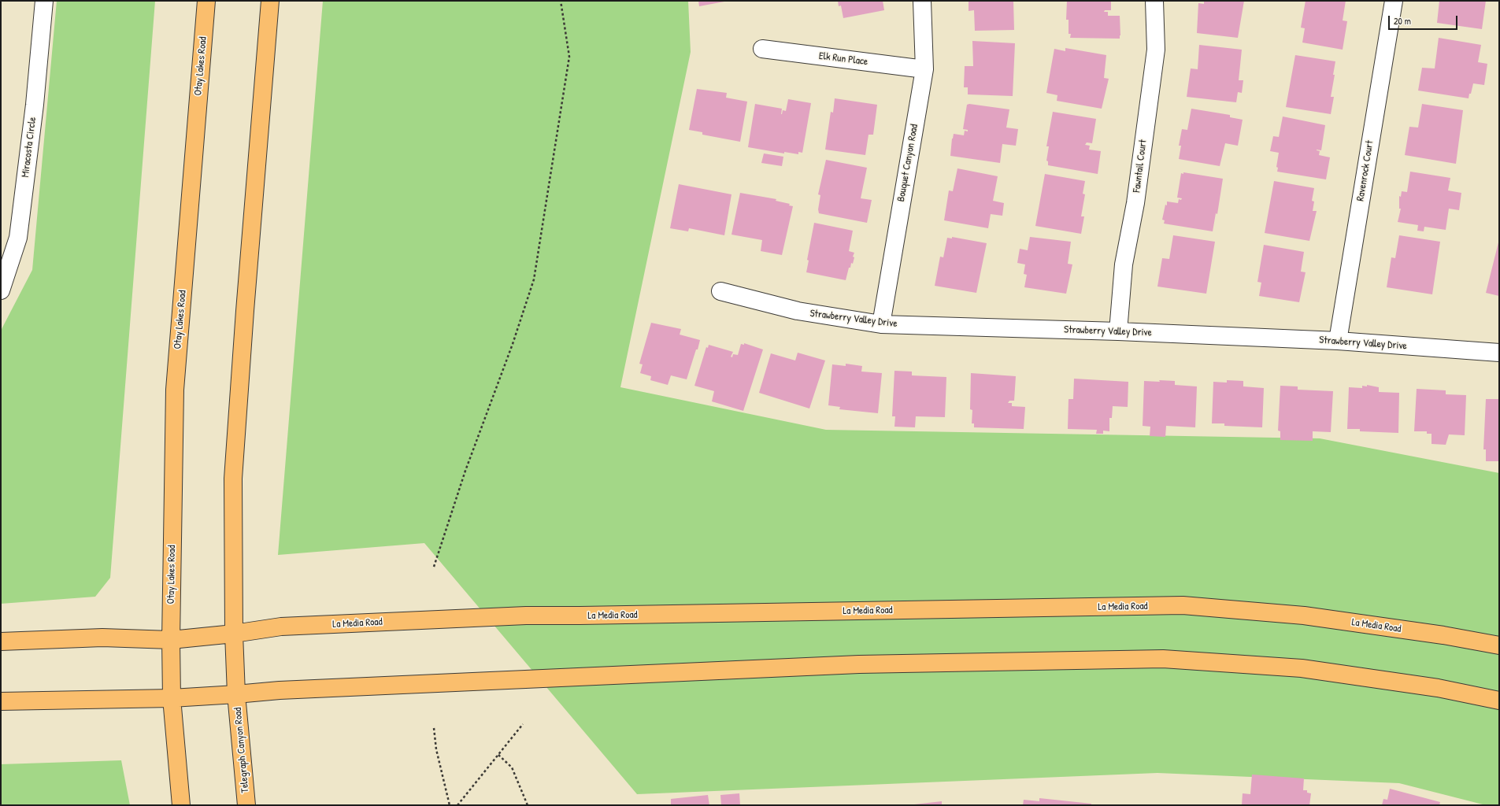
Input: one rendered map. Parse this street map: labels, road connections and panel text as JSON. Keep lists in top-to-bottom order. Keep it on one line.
{"streets":{"main road":["Otay Lakes Road","La Media Road","Telegraph Canyon Road"],"street":["Elk Run Place","Miracosta Circle","Bouquet Canyon Road","Fawntail Court","Ravenrock Court","Strawberry Valley Drive"]},"crossings":[["Elk Run Place","Bouquet Canyon Road"],["Bouquet Canyon Road","Strawberry Valley Drive"],["Fawntail Court","Strawberry Valley Drive"],["Ravenrock Court","Strawberry Valley Drive"]],"scale_bar":"20 m"}
